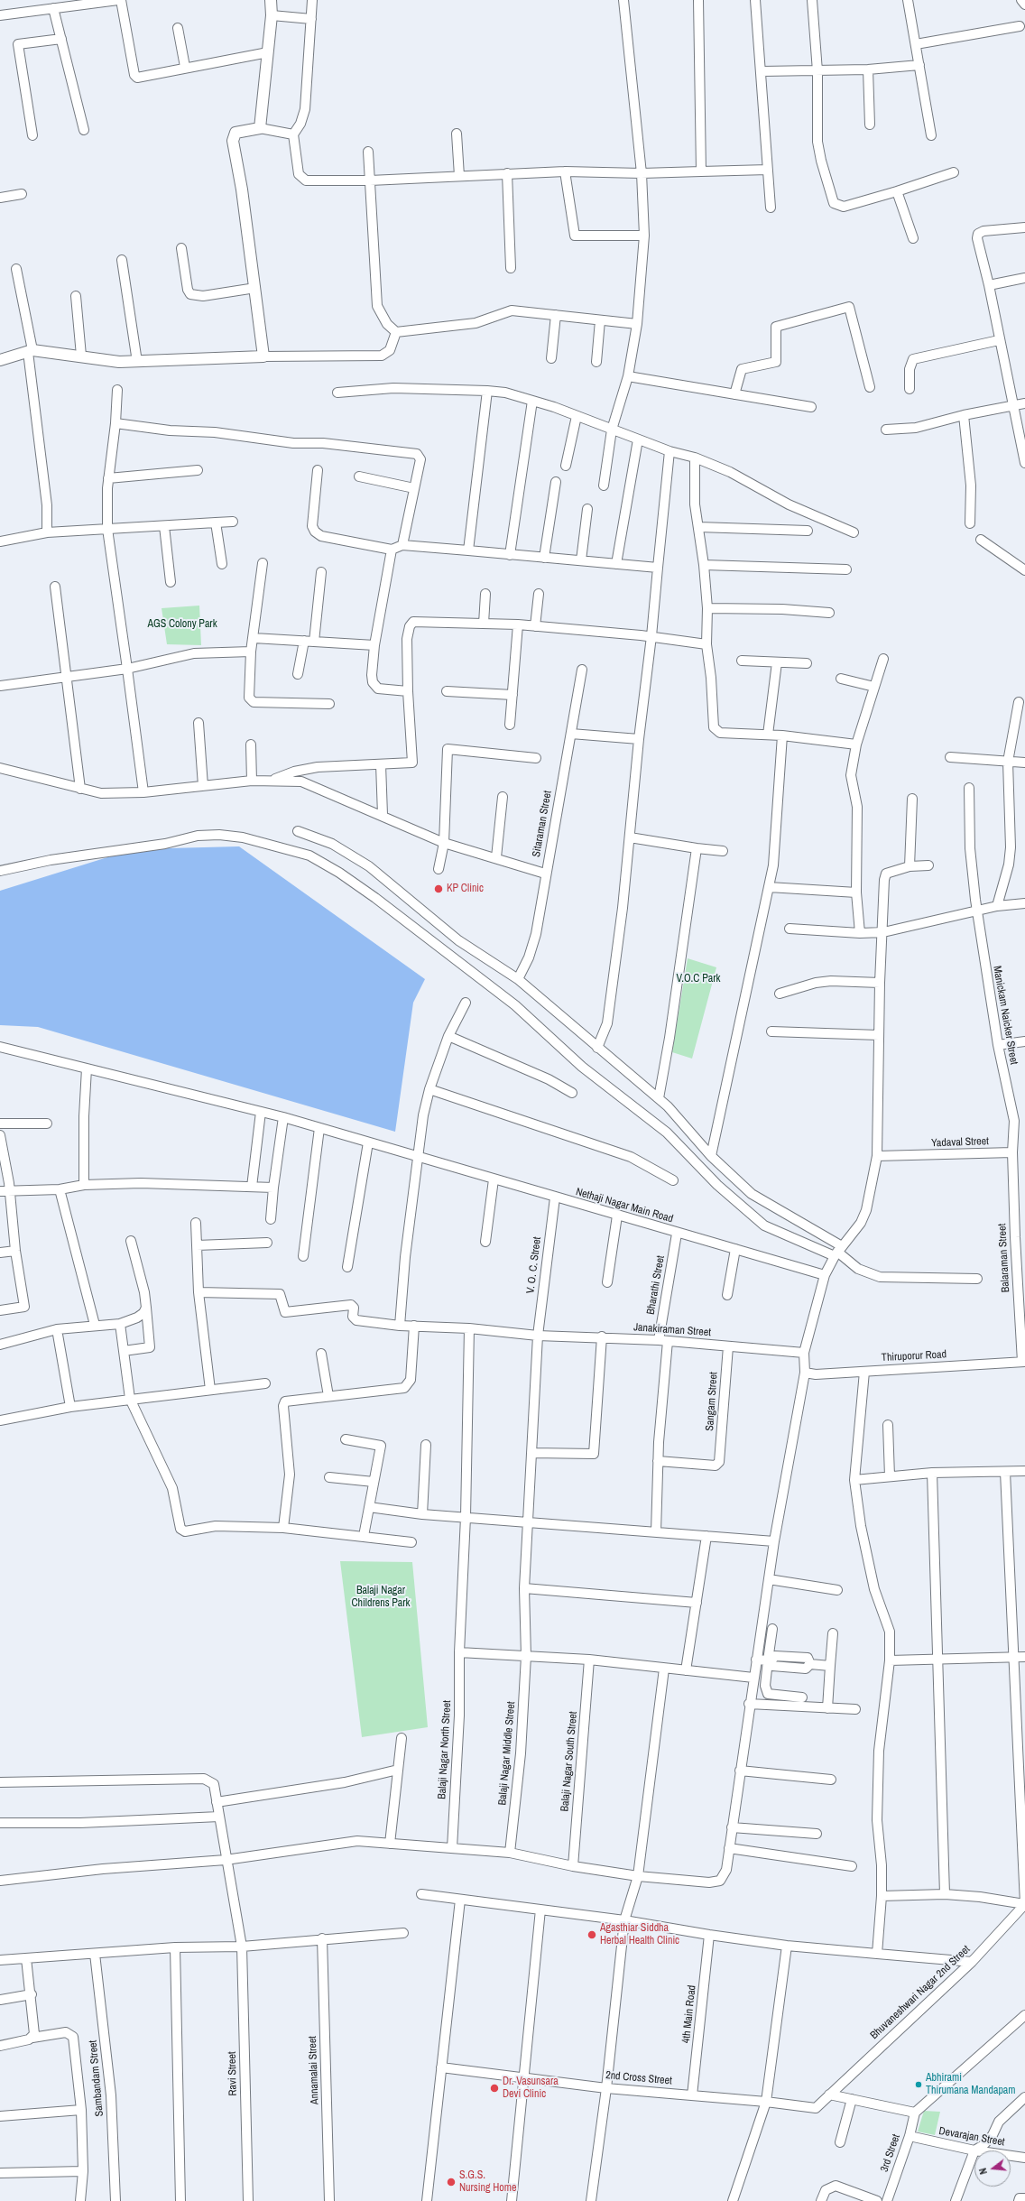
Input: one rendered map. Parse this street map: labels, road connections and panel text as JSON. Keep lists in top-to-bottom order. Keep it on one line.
{"streets":{"street":["Sitaraman Street","Manickam Naicker Street","Yadaval Street","Nethaji Nagar Main Road","Balaraman Street","V. O. C. Street","Bharathi Street","Janakiraman Street","Thiruporur Road","Sangam Street","Balaji Nagar North Street","Balaji Nagar Middle Street","Balaji Nagar South Street","Bhuvaneshwari Nagar 2nd Street","4th Main Road","Annamalai Street","Ravi Street","Sambandam Street","2nd Cross Street","Devarajan Street","3rd Street"]},"crossings":[["Manickam Naicker Street","Yadaval Street"],["Manickam Naicker Street","Balaraman Street"],["Yadaval Street","Balaraman Street"],["Nethaji Nagar Main Road","V. O. C. Street"],["Nethaji Nagar Main Road","Bharathi Street"],["Balaraman Street","Thiruporur Road"],["V. O. C. Street","Janakiraman Street"],["V. O. C. Street","Balaji Nagar Middle Street"],["Bharathi Street","Janakiraman Street"],["Bharathi Street","Sangam Street"],["Janakiraman Street","Sangam Street"],["Janakiraman Street","Balaji Nagar North Street"],["Bhuvaneshwari Nagar 2nd Street","2nd Cross Street"],["4th Main Road","2nd Cross Street"],["Devarajan Street","3rd Street"]],"parks":["AGS Colony Park","V.O.C Park","Balaji Nagar Childrens Park"],"places":["KP Clinic","Agasthiar Siddha Herbal Health Clinic","Abhirami Thirumana Mandapam","Dr. Vasunsara Devi Clinic","S.G.S. Nursing Home"],"north":"left"}
